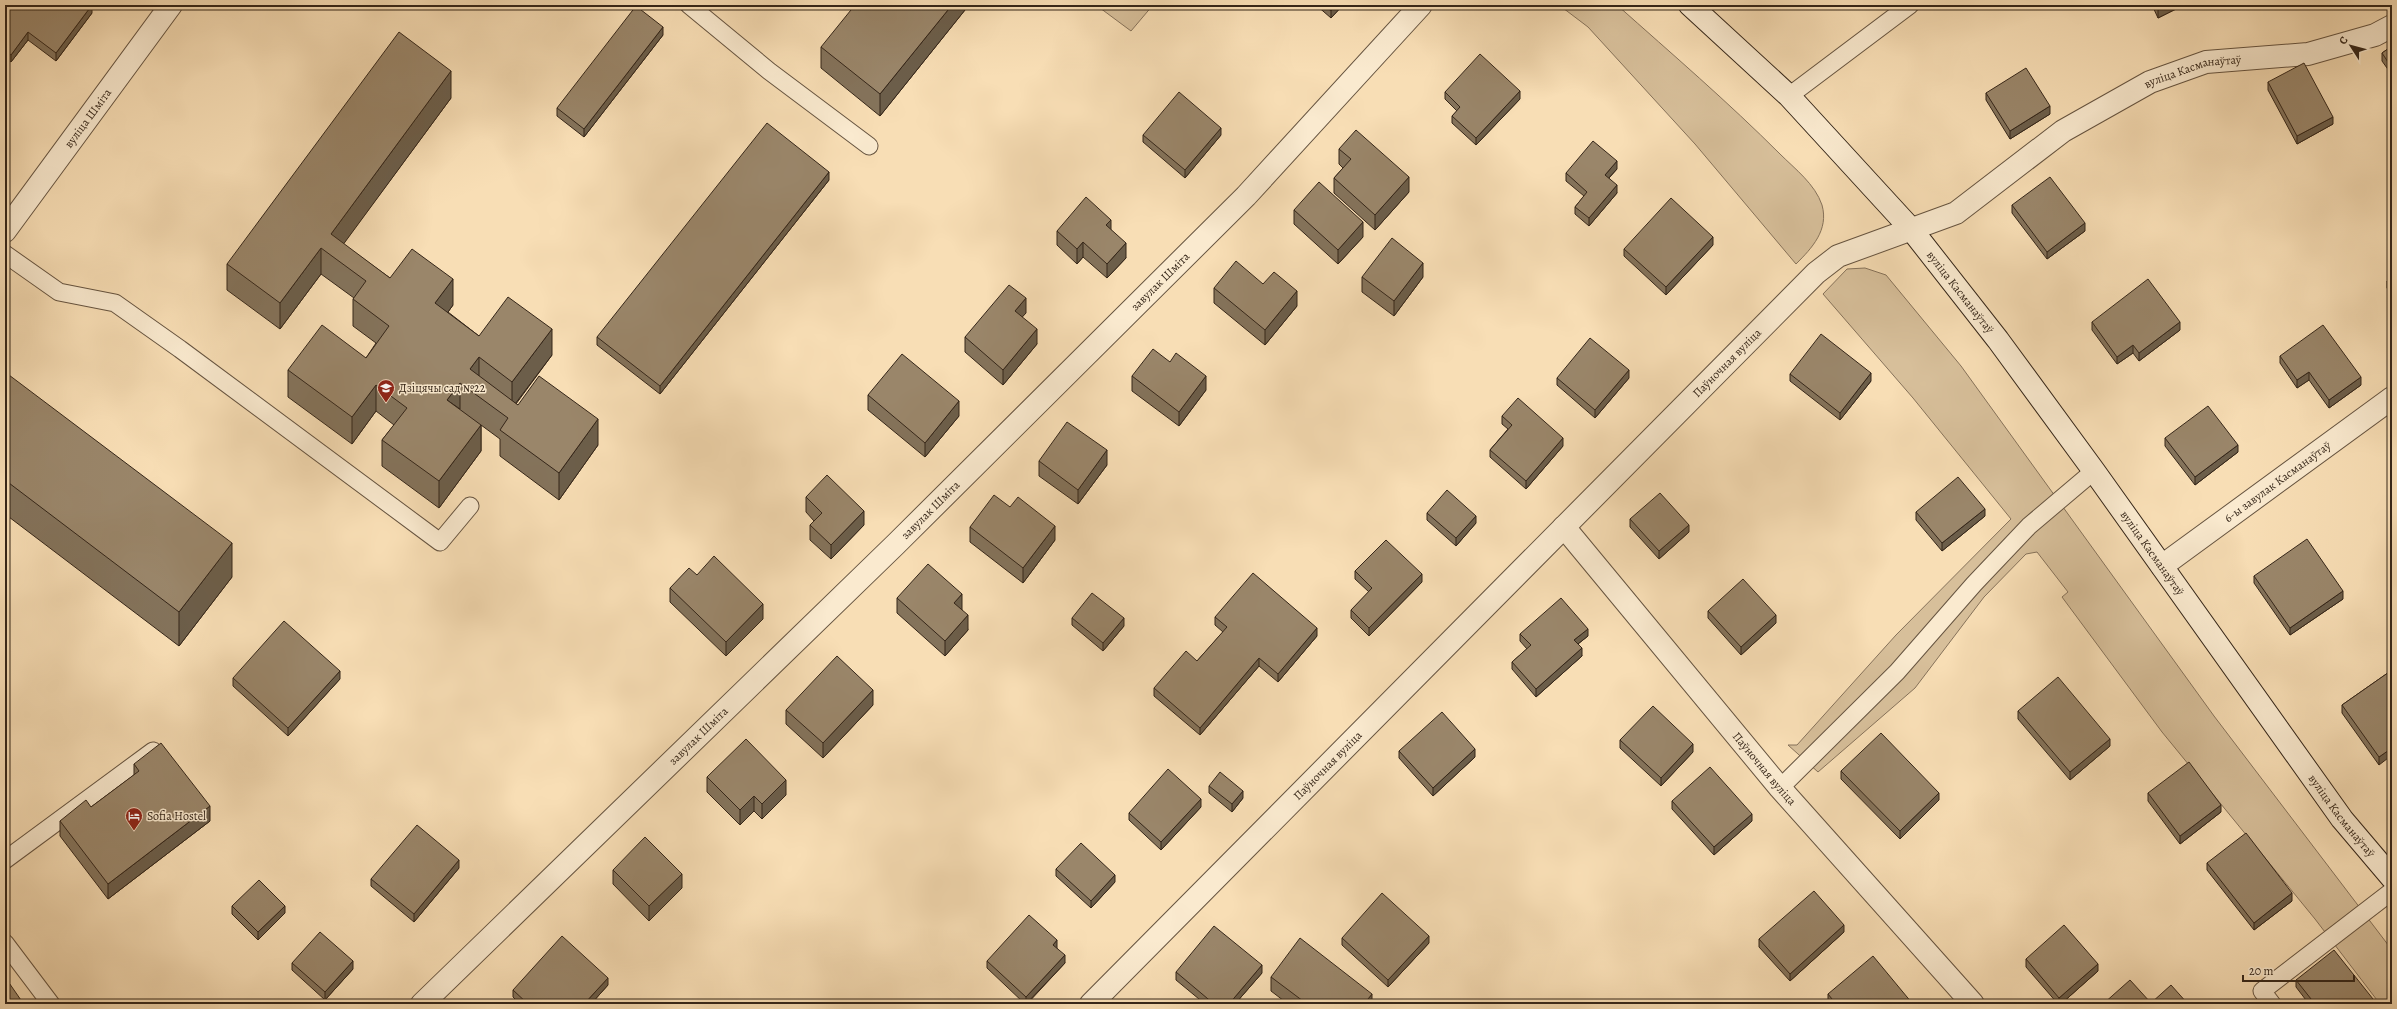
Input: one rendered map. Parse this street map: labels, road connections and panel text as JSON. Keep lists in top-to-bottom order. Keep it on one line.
{"streets":{"street":["вуліца Касманаўтаў","вуліца Шміта","завулак Шміта","Паўночная вуліца","6-ы завулак Касманаўтаў"]},"crossings":[["вуліца Касманаўтаў","Паўночная вуліца"],["вуліца Касманаўтаў","6-ы завулак Касманаўтаў"]],"places":{"school or university":["Дзіцячы сад №22"],"hotel":["Sofia Hostel"]},"scale_bar":"20 m","north":"top left"}
